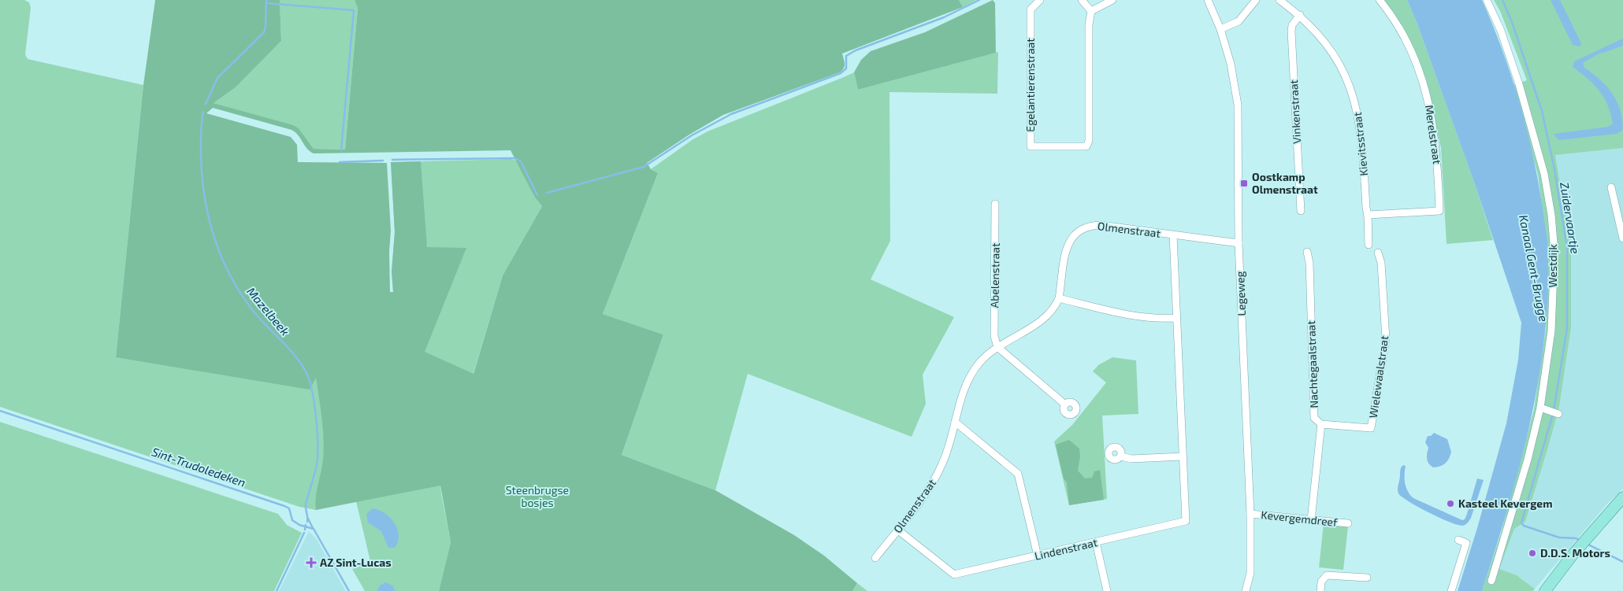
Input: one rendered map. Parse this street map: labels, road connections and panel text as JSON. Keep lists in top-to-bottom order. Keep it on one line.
{"streets":{"street":["Egelantierenstraat","Vinkenstraat","Merelstraat","Kievitsstraat","Olmenstraat","Westdijk","Abelenstraat","Legeweg","Nachtegaalstraat","Wielewaalstraat","Kevergemdreef","Lindenstraat"]},"crossings":[["Vinkenstraat","Kievitsstraat"],["Merelstraat","Kievitsstraat"],["Olmenstraat","Abelenstraat"],["Olmenstraat","Legeweg"],["Olmenstraat","Lindenstraat"],["Legeweg","Kevergemdreef"],["Nachtegaalstraat","Wielewaalstraat"],["Nachtegaalstraat","Kevergemdreef"]],"water":["Zuidervaartje","Kanaal Gent-Brugge","Mazelbeek","Sint-Trudoledeken"],"parks":["Steenbrugse bosjes"],"places":{"transit":["Oostkamp Olmenstraat"],"other":["Kasteel Kevergem","D.D.S. Motors"],"health":["AZ Sint-Lucas"]}}
